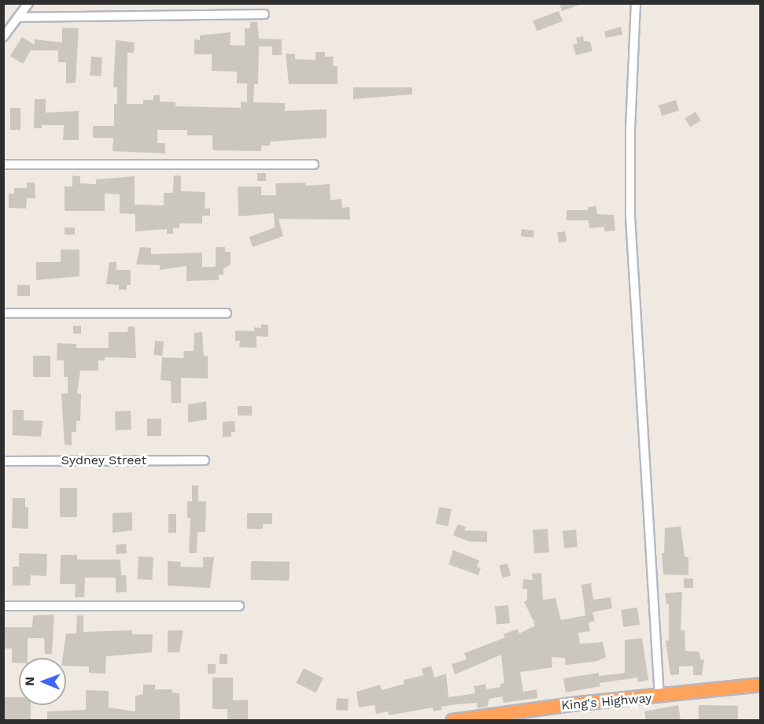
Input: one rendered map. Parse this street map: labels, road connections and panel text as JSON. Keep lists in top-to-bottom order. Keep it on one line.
{"streets":{"highway":["King's Highway"],"street":["Sydney Street"]},"north":"left"}
